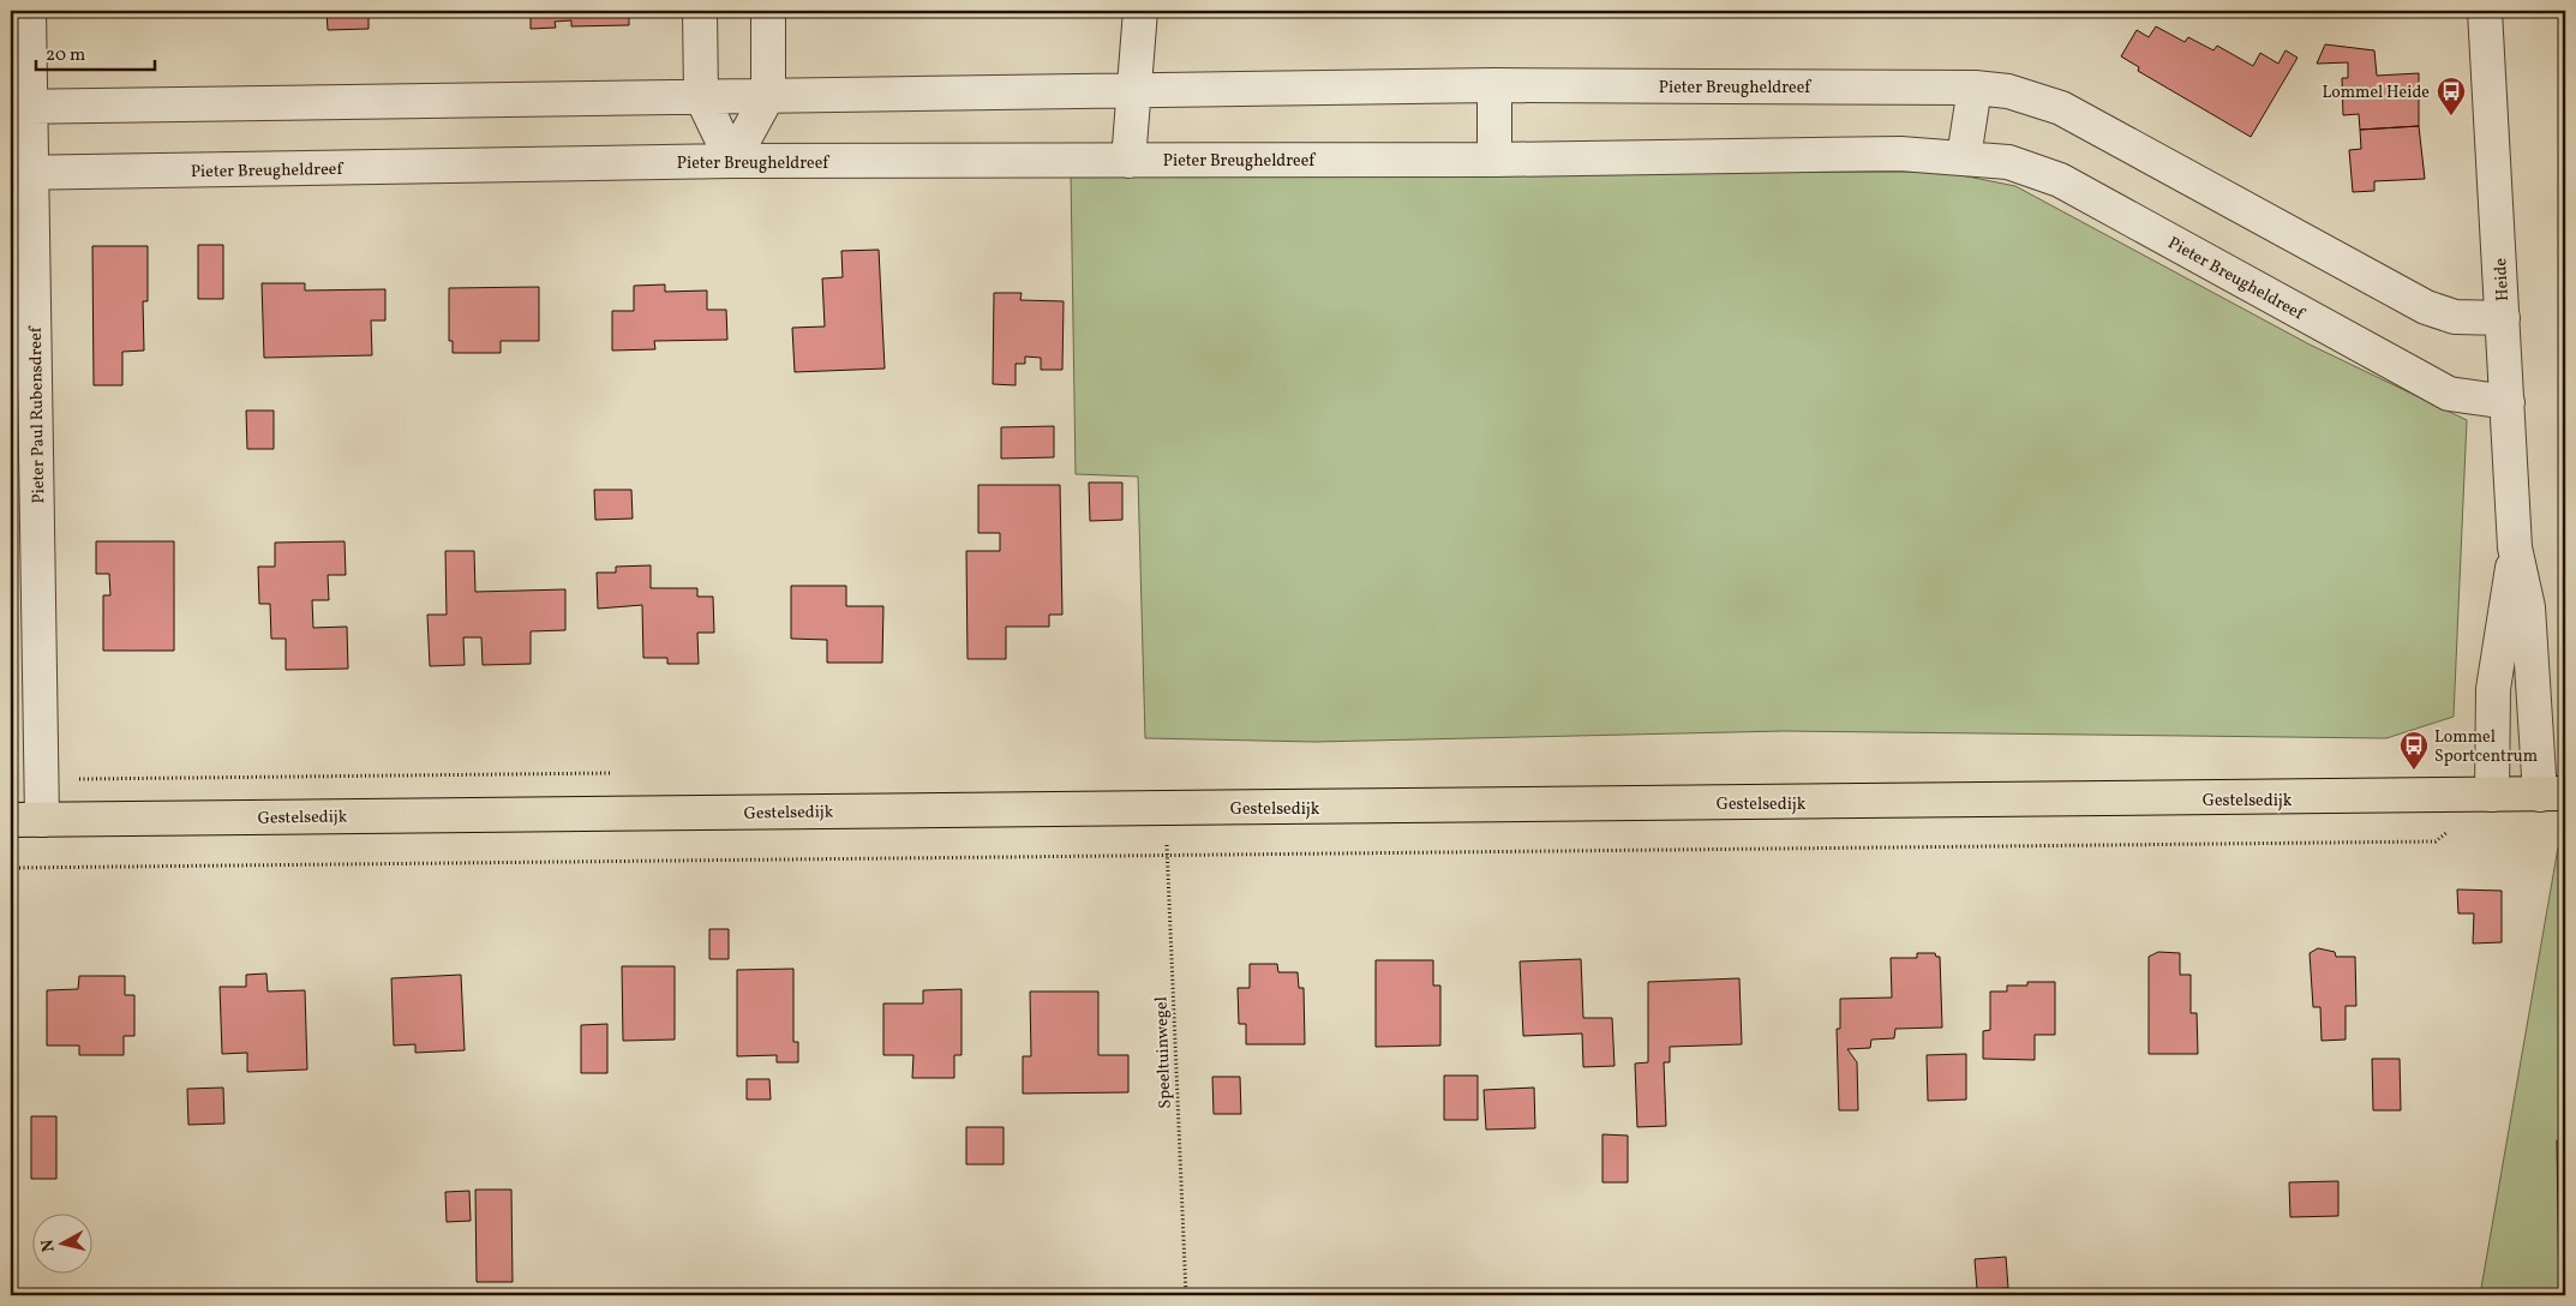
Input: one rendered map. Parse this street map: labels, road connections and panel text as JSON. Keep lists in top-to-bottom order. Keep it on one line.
{"streets":{"main road":["Gestelsedijk"],"street":["Pieter Breugheldreef","Heide","Pieter Paul Rubensdreef"],"path":["Speeltuinwegel"]},"crossings":[["Pieter Breugheldreef","Heide"],["Pieter Breugheldreef","Pieter Paul Rubensdreef"],["Heide","Gestelsedijk"],["Pieter Paul Rubensdreef","Gestelsedijk"],["Gestelsedijk","Speeltuinwegel"]],"places":{"bus stop":["Lommel Heide","Lommel Sportcentrum"]},"scale_bar":"20 m","north":"left"}
